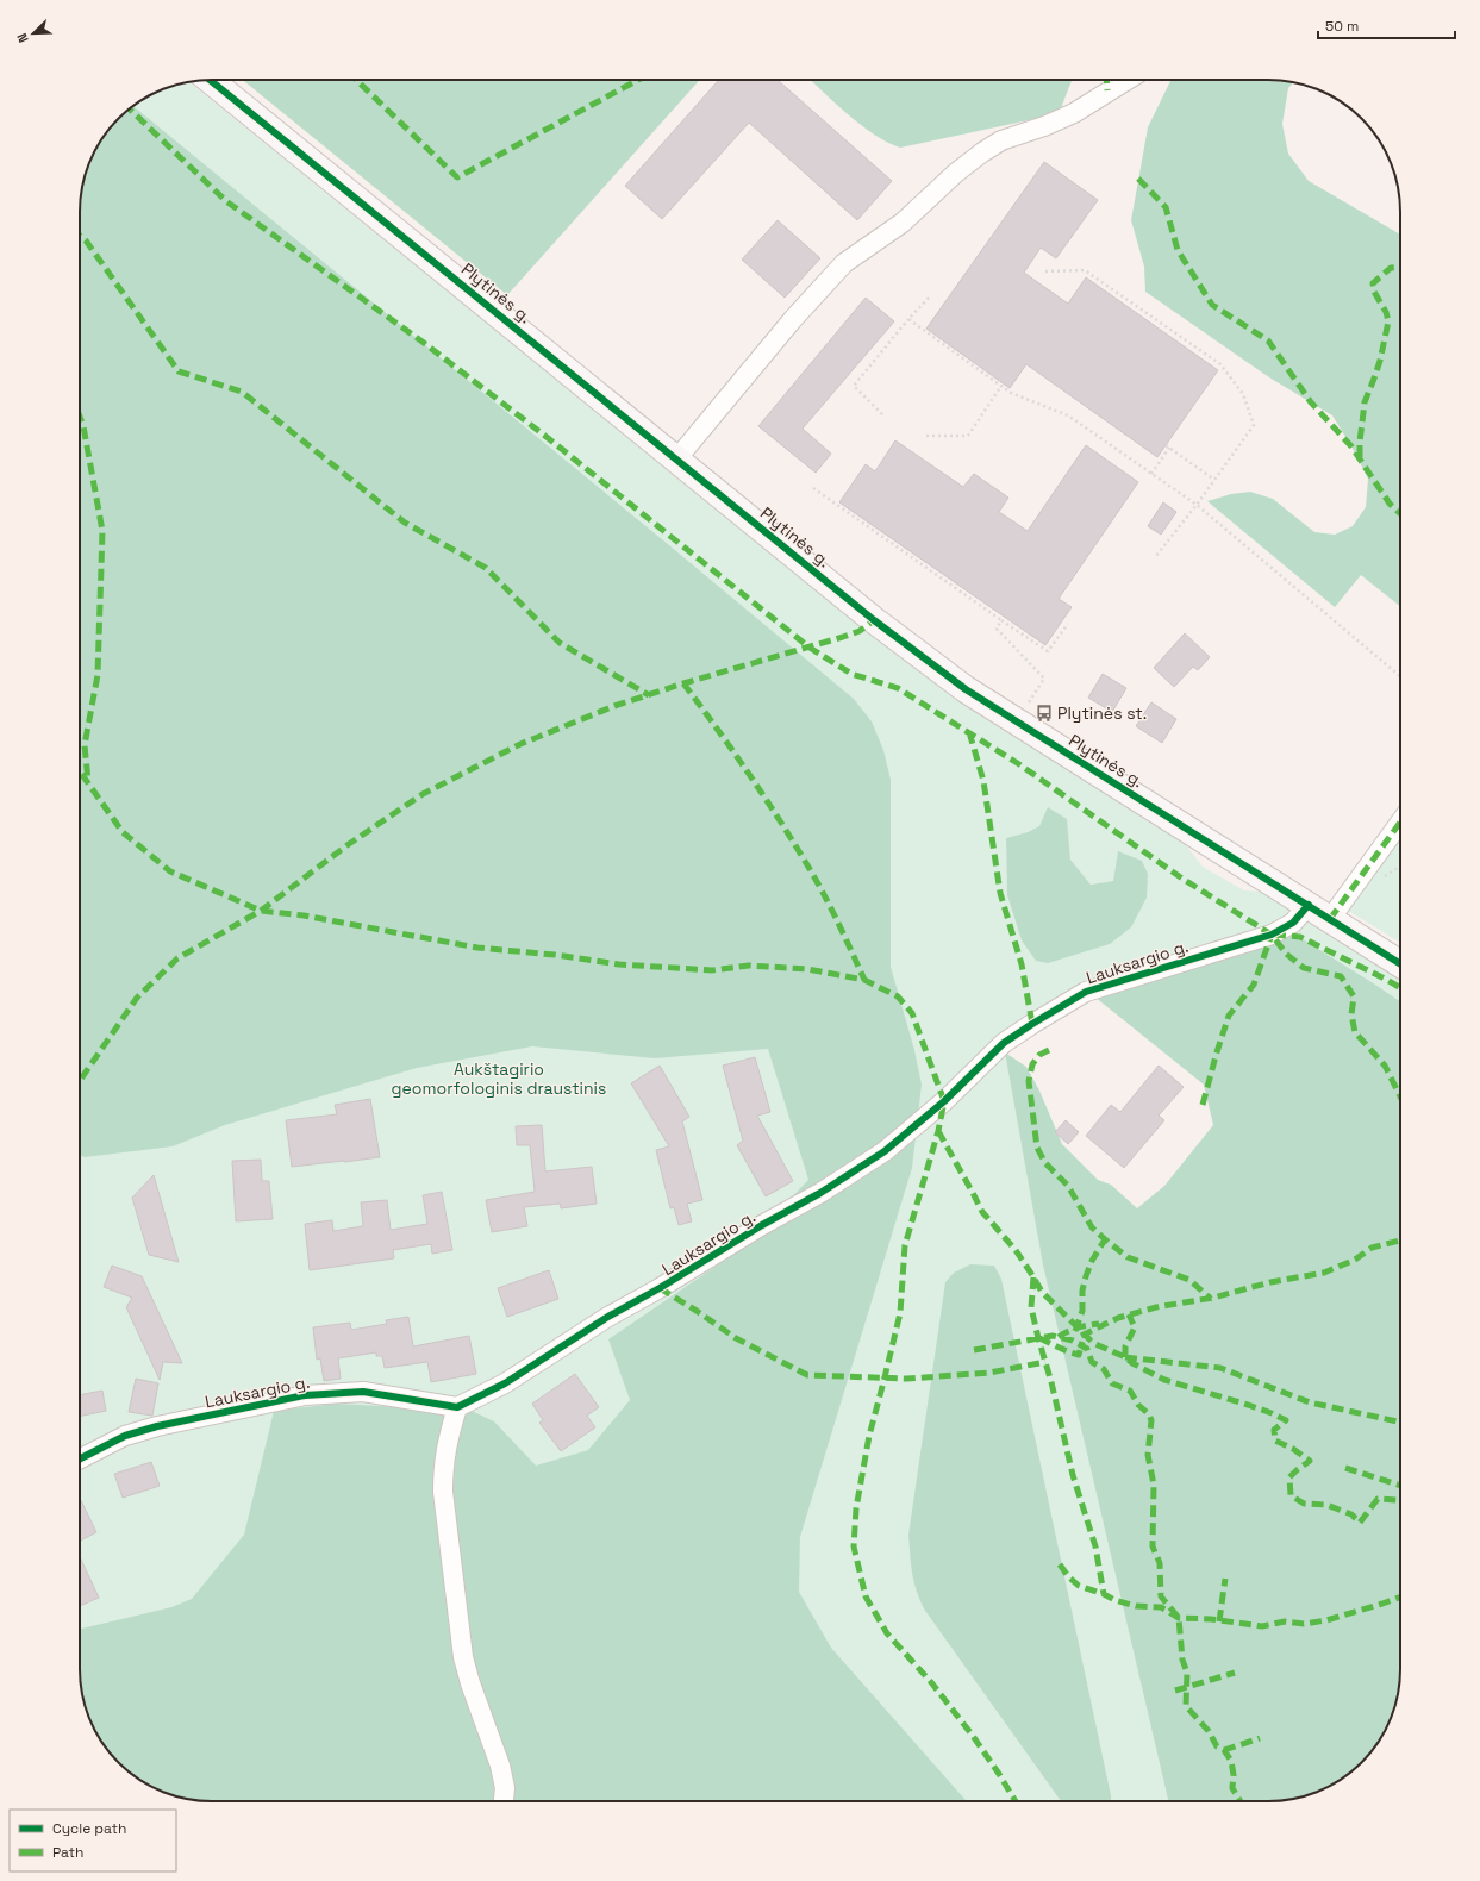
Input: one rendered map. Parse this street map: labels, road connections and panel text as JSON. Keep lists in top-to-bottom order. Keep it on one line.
{"streets":{"main road":["Plytinės g."],"street":["Lauksargio g."]},"crossings":[["Plytinės g.","Lauksargio g."]],"parks":["Aukštagirio geomorfologinis draustinis"],"places":{"bus stop":["Plytinės st."]},"legend":["Cycle path","Path"],"scale_bar":"50 m","north":"bottom left"}
